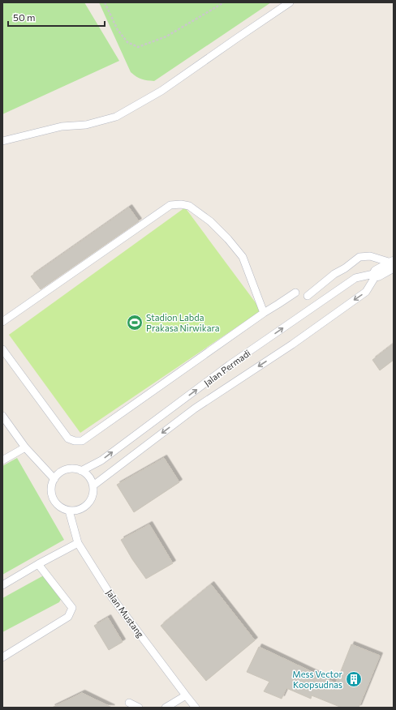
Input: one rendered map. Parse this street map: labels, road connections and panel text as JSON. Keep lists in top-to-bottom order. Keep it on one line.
{"streets":{"street":["Jalan Permadi"],"lane":["Jalan Mustang"]},"crossings":[["Jalan Permadi","Jalan Mustang"]],"places":{"sports":["Stadion Labda Prakasa Nirwikara"],"building":["Mess Vector Koopsudnas"]},"scale_bar":"50 m"}
